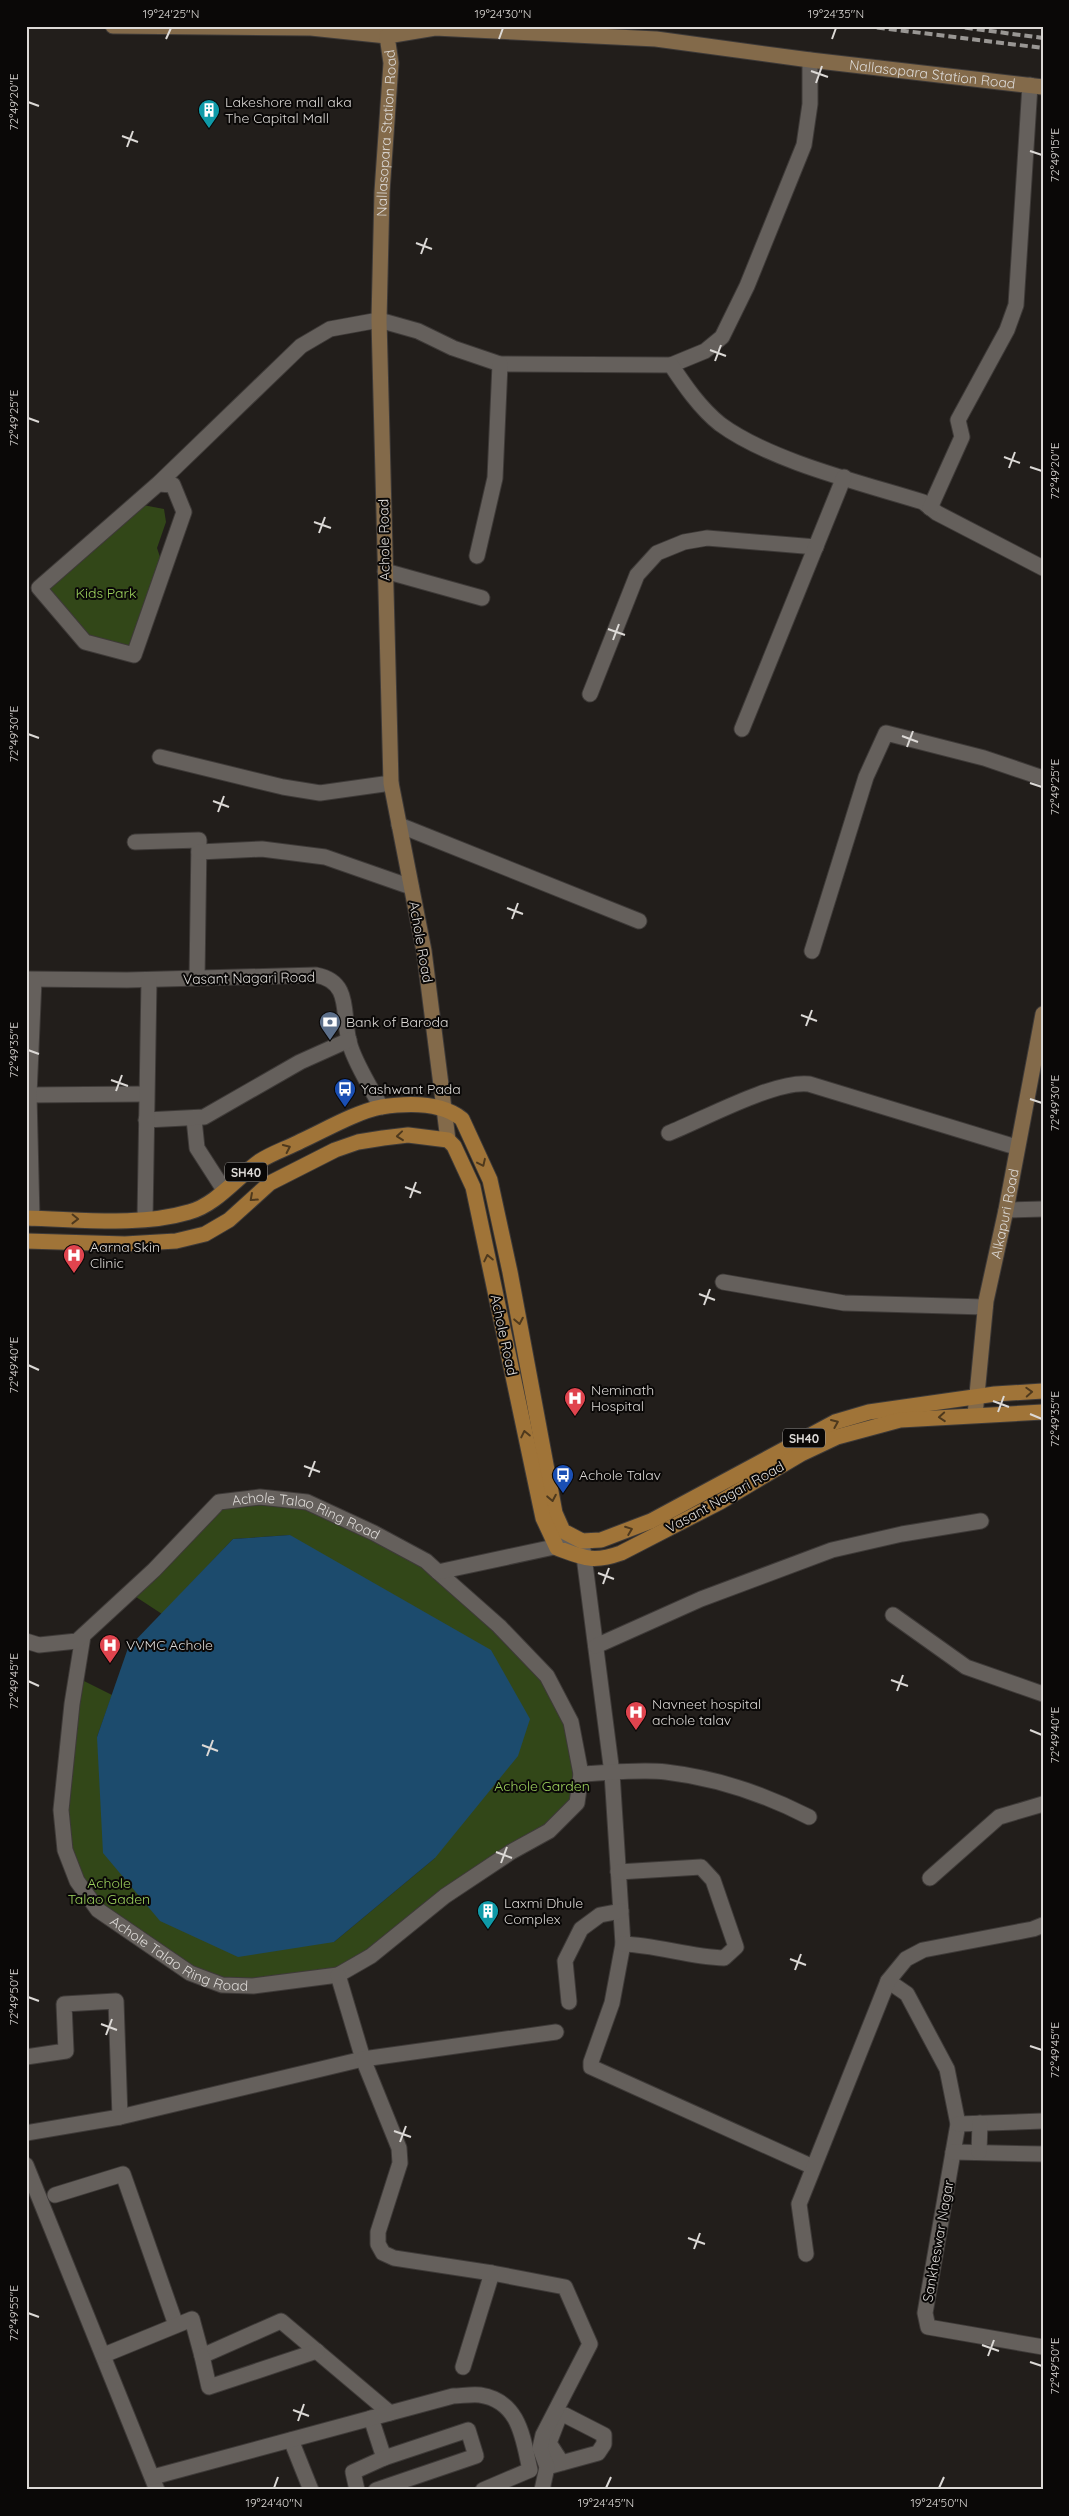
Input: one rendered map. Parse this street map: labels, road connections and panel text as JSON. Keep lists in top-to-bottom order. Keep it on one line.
{"streets":{"main road":["Achole Road","Vasant Nagari Road","SH40"],"street":["Nallasopara Station Road","Alkapuri Road","Achole Talao Ring Road","Sankheswar Nagar"]},"crossings":[["Nallasopara Station Road","Achole Road"],["Achole Road","Vasant Nagari Road"],["Achole Road","SH40"],["Vasant Nagari Road","SH40"],["Vasant Nagari Road","Alkapuri Road"]],"parks":["Kids Park","Achole Garden","Achole Talao Gaden"],"places":{"building":["Lakeshore mall aka The Capital Mall","Laxmi Dhule Complex"],"bank":["Bank of Baroda"],"bus stop":["Yashwant Pada","Achole Talav"],"hospital":["Aarna Skin Clinic","Neminath Hospital","VVMC Achole","Navneet hospital achole talav"]},"coordinates":["19°24'25\"N","19°24'30\"N","19°24'35\"N","72°49'20\"E","72°49'15\"E","72°49'25\"E","72°49'30\"E","72°49'35\"E","72°49'40\"E","72°49'45\"E","72°49'50\"E","72°49'55\"E","19°24'40\"N","19°24'45\"N","19°24'50\"N"]}
